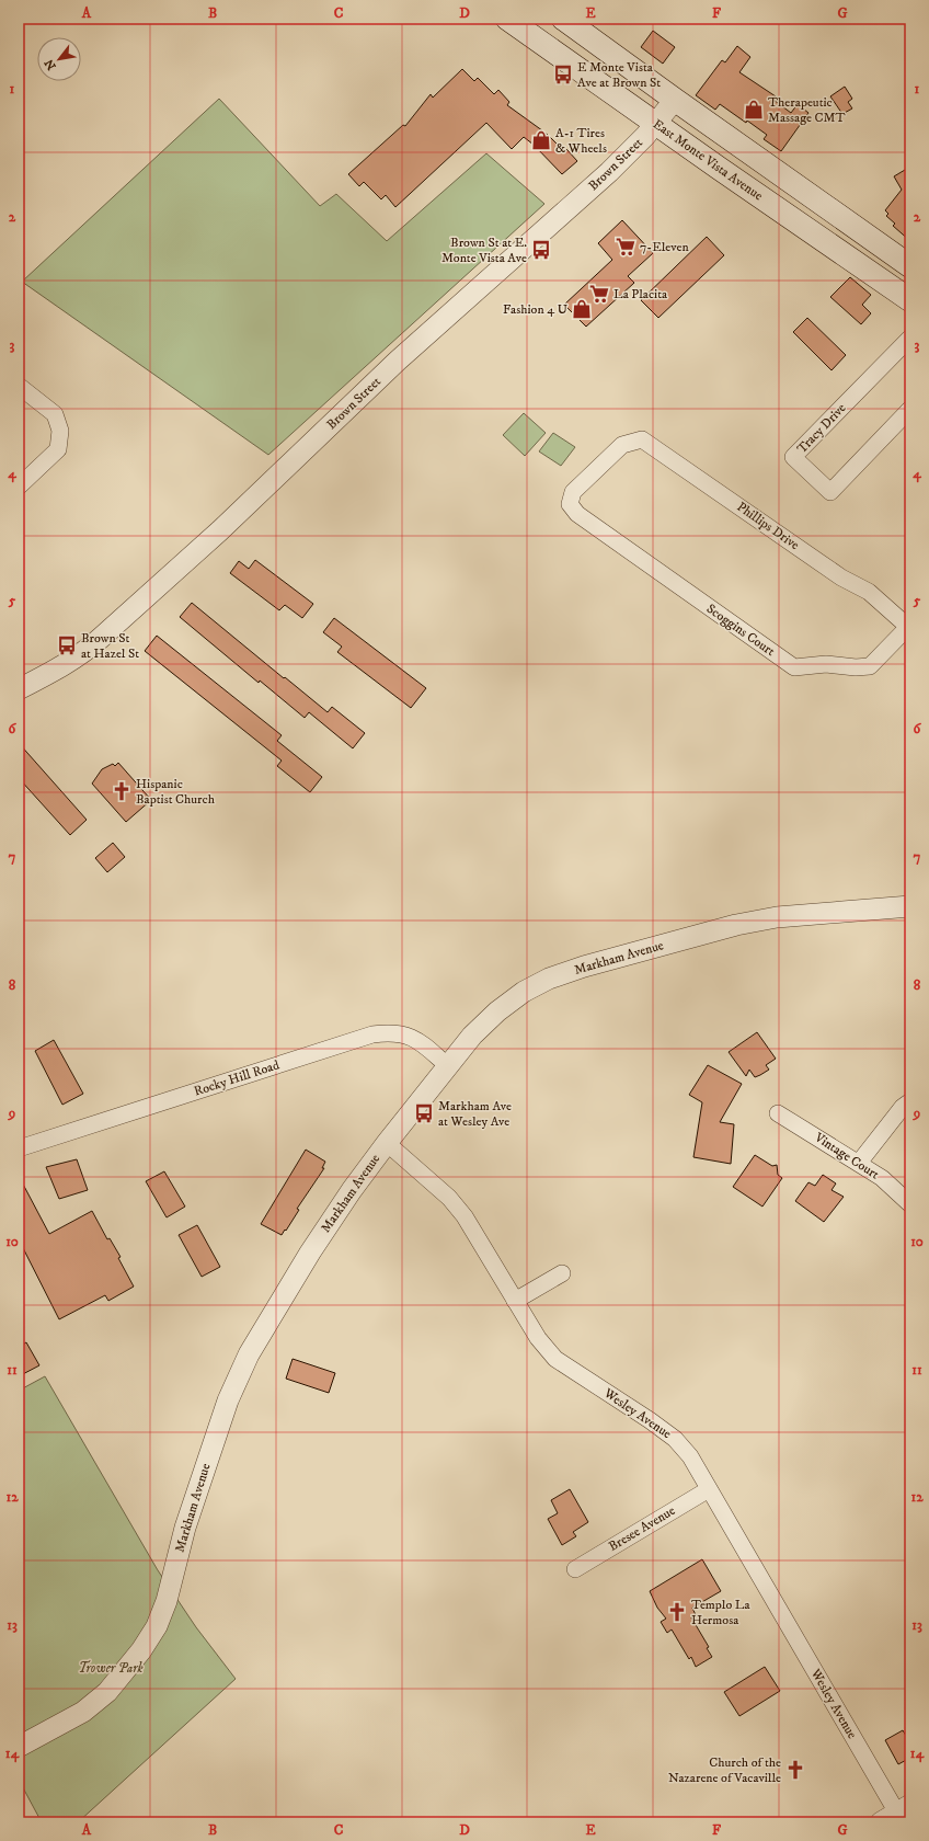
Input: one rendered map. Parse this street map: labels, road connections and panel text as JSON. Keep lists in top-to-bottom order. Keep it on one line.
{"streets":{"main road":["East Monte Vista Avenue"],"street":["Brown Street","Tracy Drive","Phillips Drive","Scoggins Court","Markham Avenue","Rocky Hill Road","Vintage Court","Wesley Avenue","Bresee Avenue"]},"crossings":[["East Monte Vista Avenue","Brown Street"],["Phillips Drive","Scoggins Court"],["Markham Avenue","Rocky Hill Road"],["Markham Avenue","Wesley Avenue"],["Wesley Avenue","Bresee Avenue"]],"parks":["Trower Park"],"places":{"bus stop":["E Monte Vista Ave at Brown St","Brown St at E. Monte Vista Ave","Brown St at Hazel St","Markham Ave at Wesley Ave"],"shop":["Therapeutic Massage CMT","A-1 Tires & Wheels","Fashion 4 U"],"supermarket":["7-Eleven","La Placita"],"church":["Hispanic Baptist Church","Templo La Hermosa","Church of the Nazarene of Vacaville"]},"north":"bottom left","grid":{"columns":["A","B","C","D","E","F","G"],"rows":["1","2","3","4","5","6","7","8","9","10","11","12","13","14"]}}
